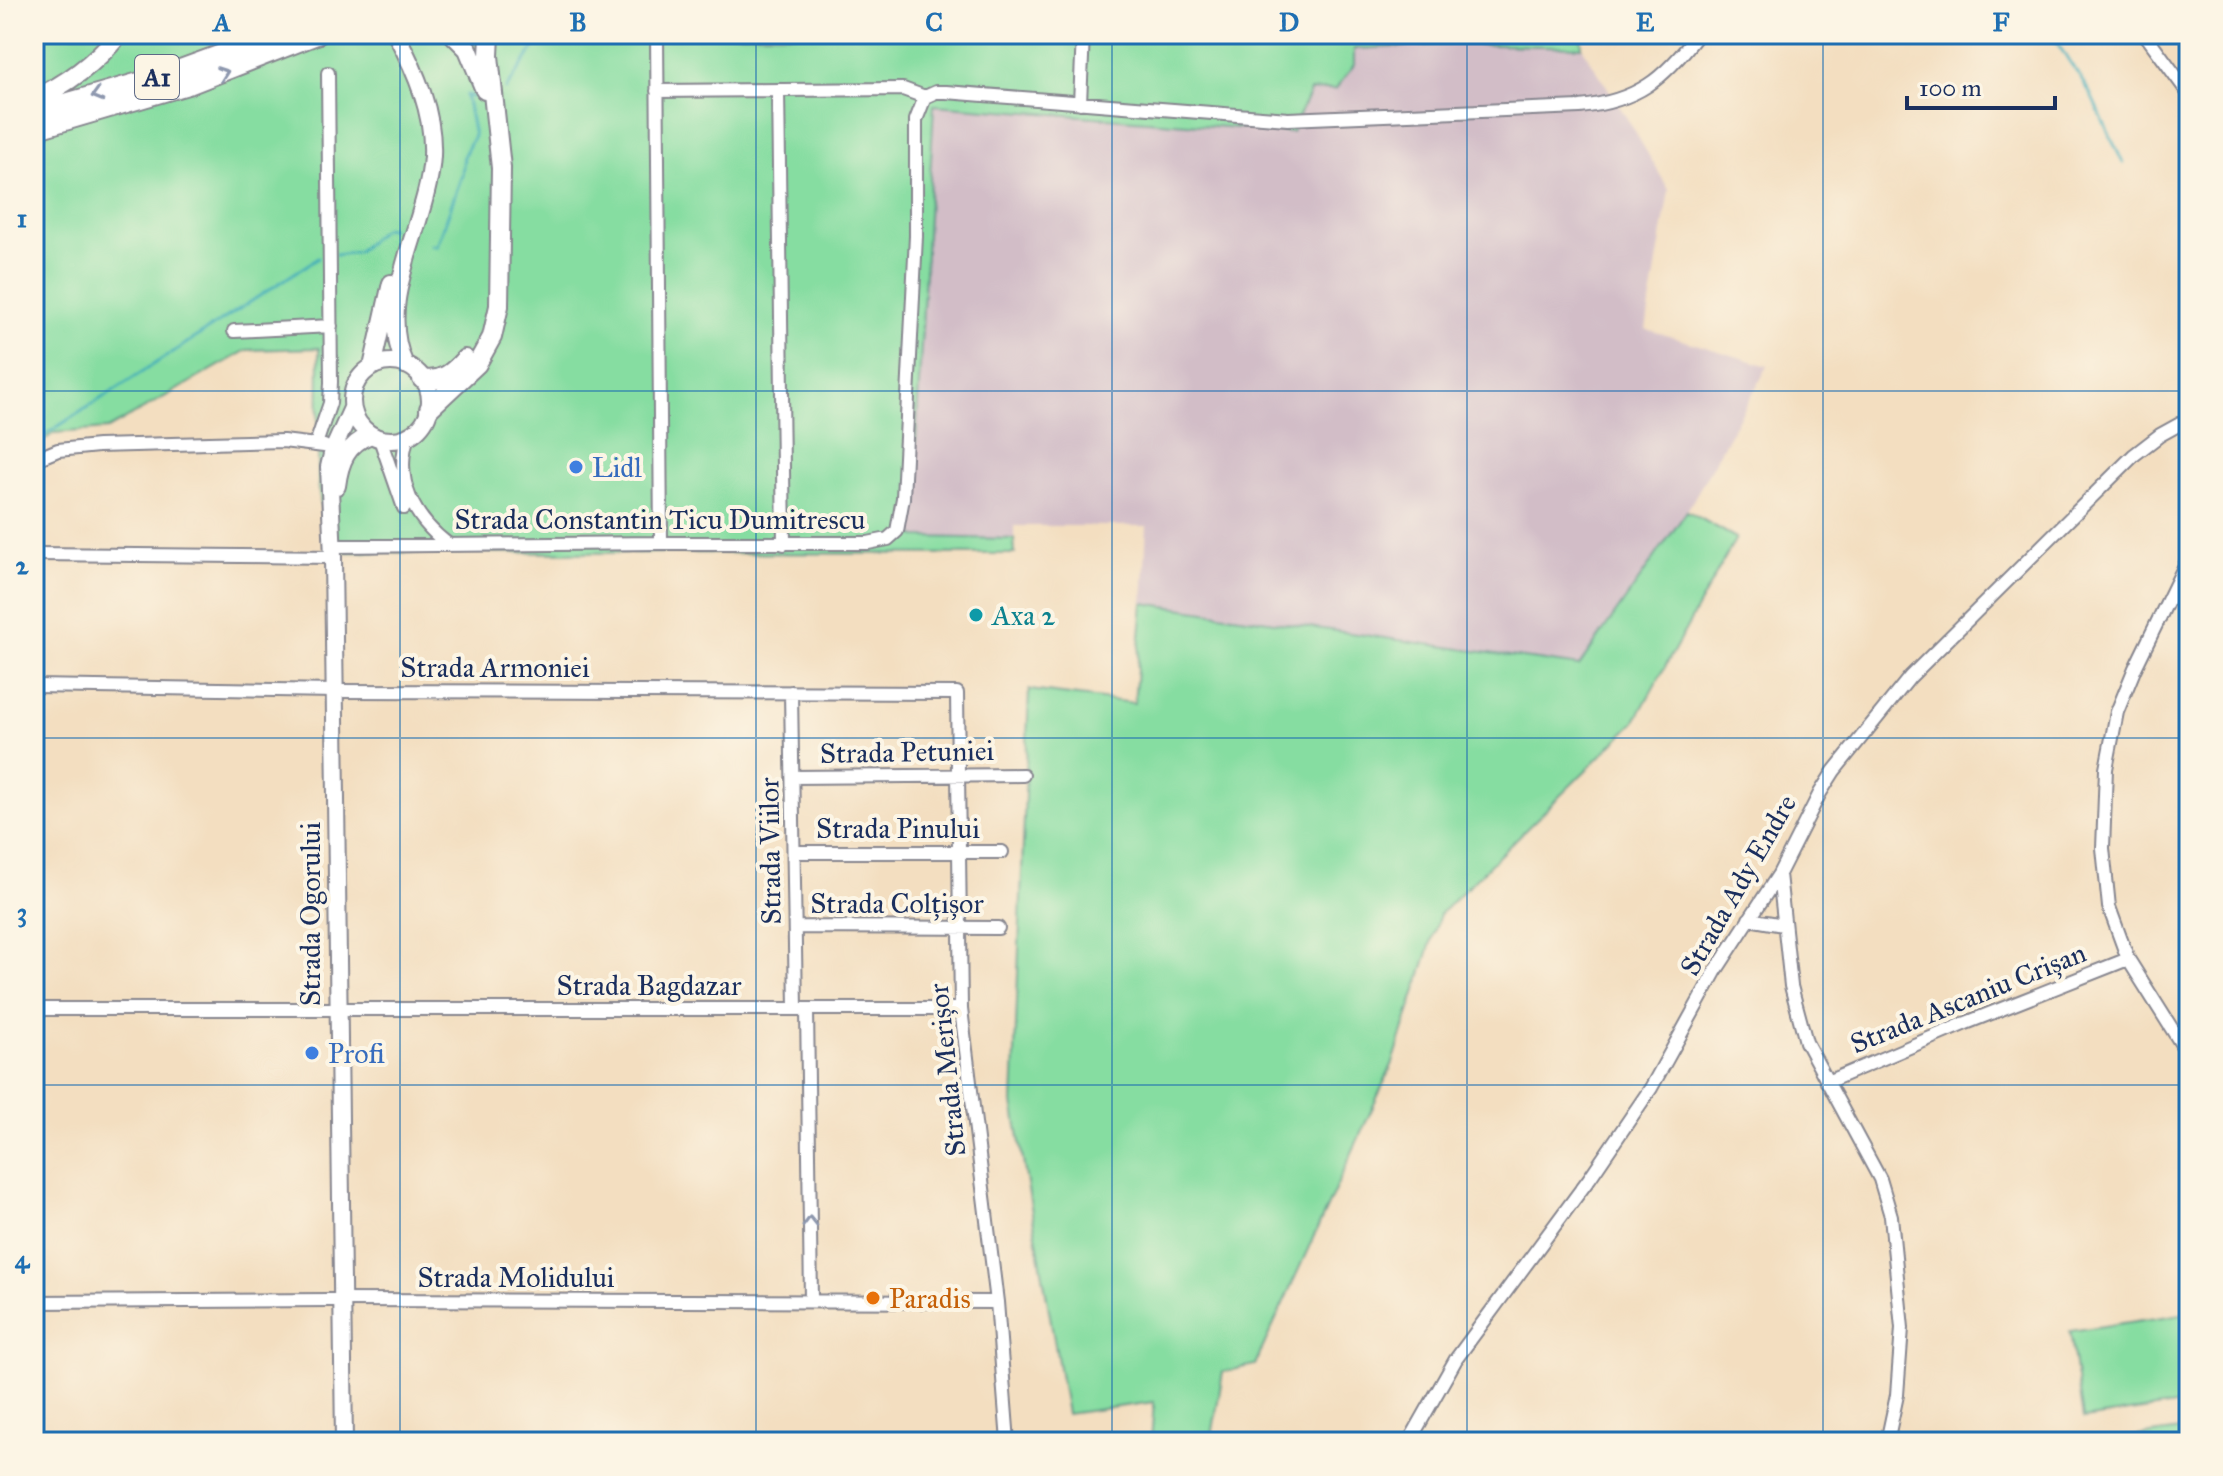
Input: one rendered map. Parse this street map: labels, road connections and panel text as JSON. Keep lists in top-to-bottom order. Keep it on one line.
{"streets":{"highway":["A1"],"main road":["Strada Ogorului"],"street":["Strada Constantin Ticu Dumitrescu","Strada Armoniei","Strada Petuniei","Strada Pinului","Strada Viilor","Strada Ady Endre","Strada Colțișor","Strada Bagdazar","Strada Ascaniu Crișan","Strada Merișor","Strada Molidului"]},"crossings":[["Strada Constantin Ticu Dumitrescu","Strada Ogorului"],["Strada Armoniei","Strada Viilor"],["Strada Armoniei","Strada Ogorului"],["Strada Armoniei","Strada Merișor"],["Strada Petuniei","Strada Viilor"],["Strada Petuniei","Strada Merișor"],["Strada Pinului","Strada Viilor"],["Strada Pinului","Strada Merișor"],["Strada Viilor","Strada Colțișor"],["Strada Viilor","Strada Bagdazar"],["Strada Viilor","Strada Molidului"],["Strada Colțișor","Strada Merișor"],["Strada Ogorului","Strada Bagdazar"],["Strada Ogorului","Strada Molidului"],["Strada Bagdazar","Strada Merișor"],["Strada Merișor","Strada Molidului"]],"one_way":["Strada Viilor"],"places":["Lidl","Axa 2","Profi","Paradis"],"scale_bar":"100 m","grid":{"columns":["A","B","C","D","E","F"],"rows":["1","2","3","4"]}}
